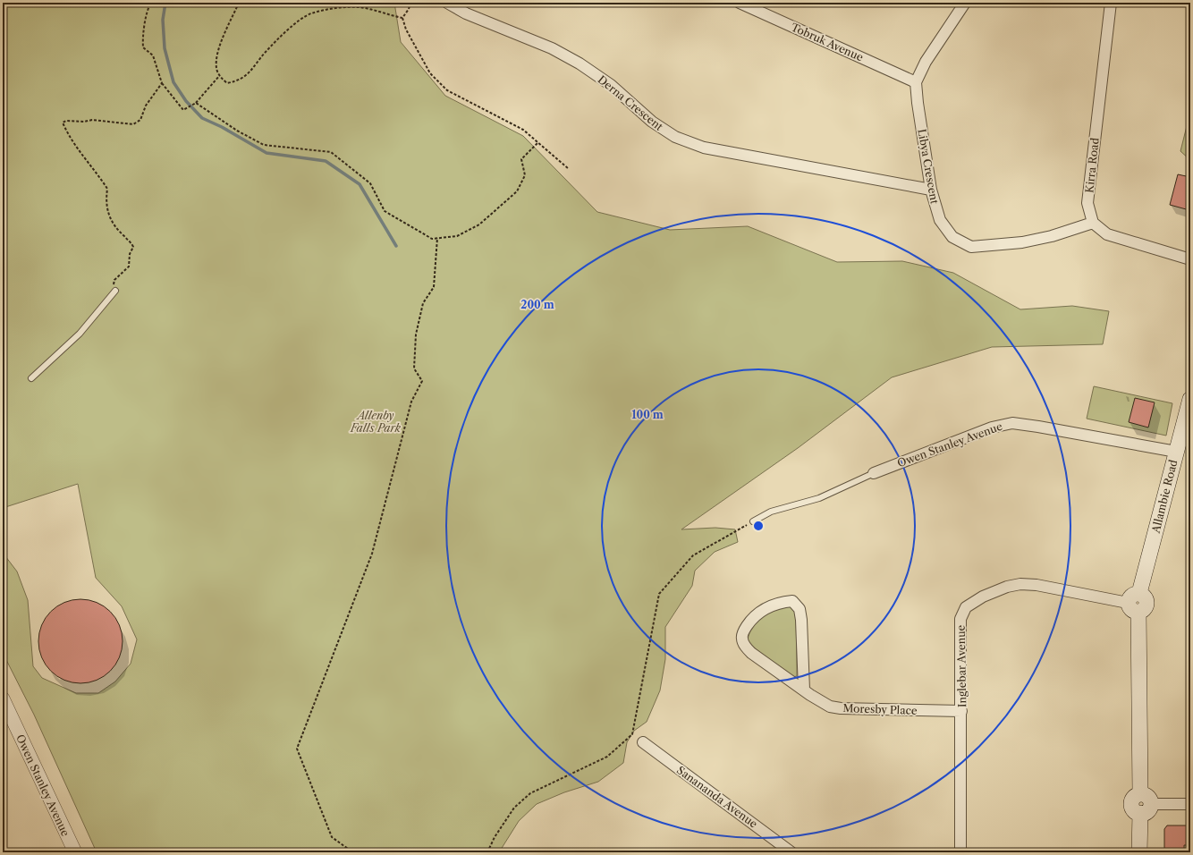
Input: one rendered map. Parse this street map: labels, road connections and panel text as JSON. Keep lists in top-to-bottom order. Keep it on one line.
{"streets":{"main road":["Allambie Road"],"street":["Tobruk Avenue","Derna Crescent","Kirra Road","Libya Crescent","Owen Stanley Avenue","Inglebar Avenue","Moresby Place","Sanananda Avenue"]},"crossings":[["Tobruk Avenue","Libya Crescent"],["Derna Crescent","Libya Crescent"],["Kirra Road","Libya Crescent"],["Owen Stanley Avenue","Allambie Road"],["Allambie Road","Inglebar Avenue"],["Inglebar Avenue","Moresby Place"]],"parks":["Allenby Falls Park"],"rings":["200 m","100 m"]}
